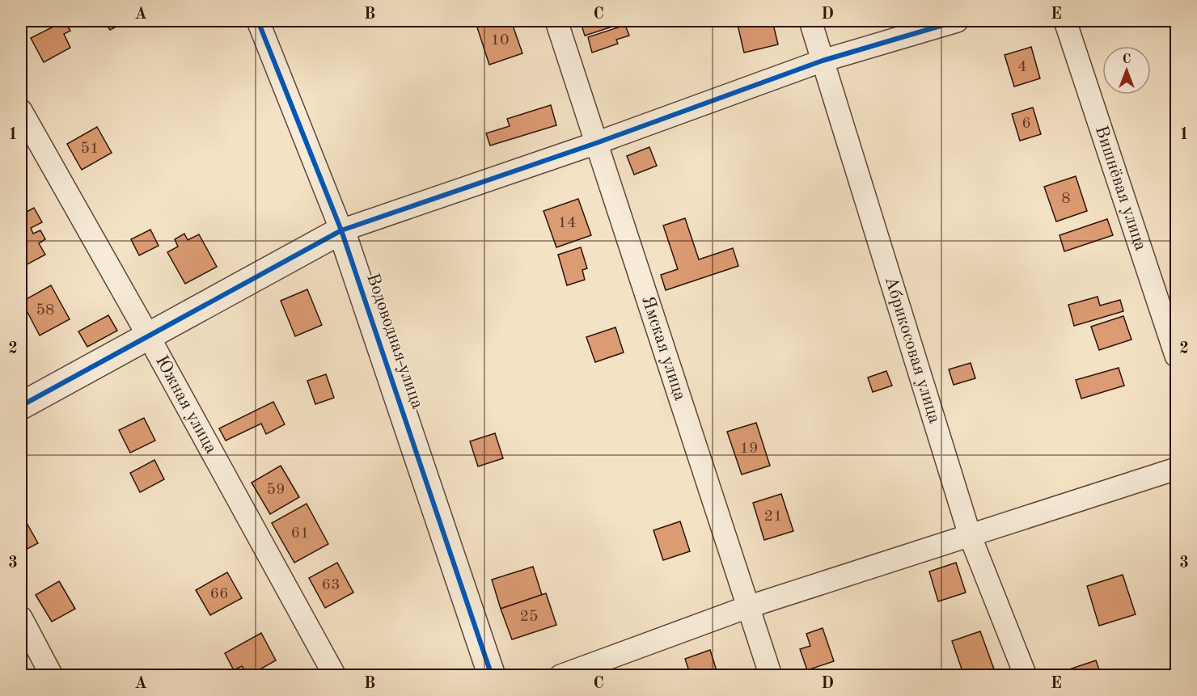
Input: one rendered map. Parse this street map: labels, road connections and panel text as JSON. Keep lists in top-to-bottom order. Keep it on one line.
{"streets":{"street":["Вишнёвая улица","Водоводная улица","Ямская улица","Абрикосовая улица","Южная улица"]},"house_numbers":["10","4","6","51","8","14","58","19","59","21","61","63","66","25"],"north":"top","grid":{"columns":["A","B","C","D","E"],"rows":["1","2","3"]}}
